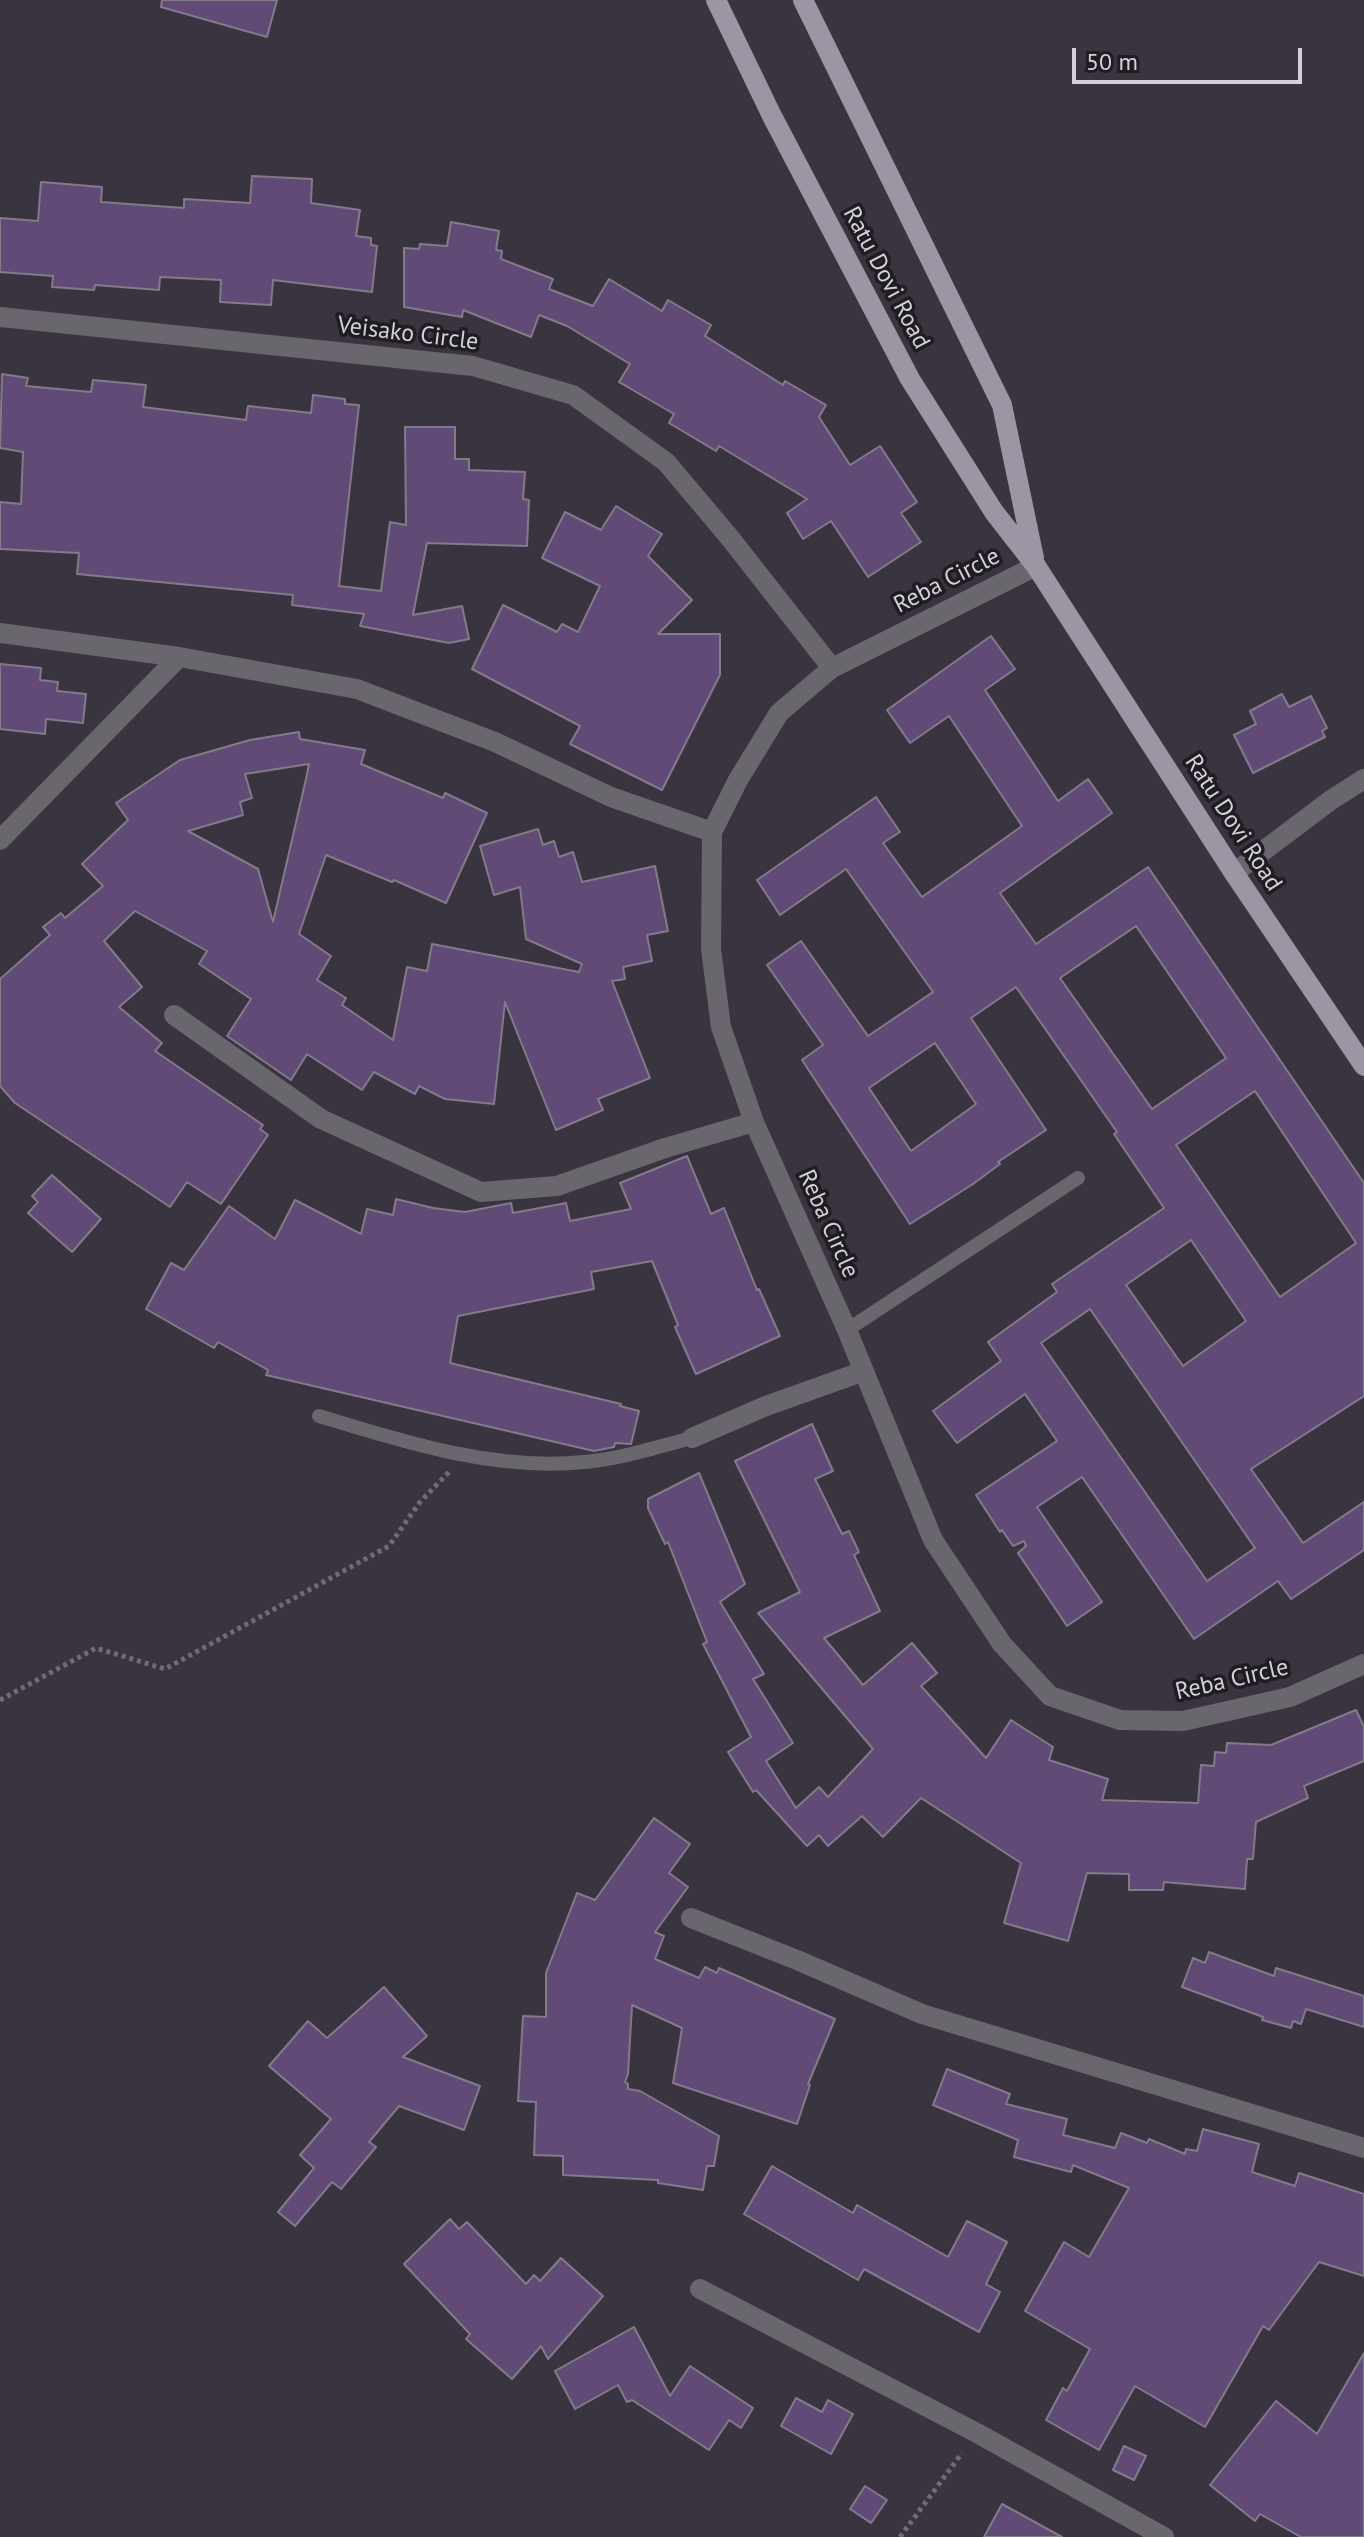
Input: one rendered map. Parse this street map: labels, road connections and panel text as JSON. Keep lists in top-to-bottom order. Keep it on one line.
{"streets":{"main road":["Ratu Dovi Road"],"street":["Veisako Circle","Reba Circle"]},"crossings":[["Ratu Dovi Road","Reba Circle"],["Veisako Circle","Reba Circle"]],"scale_bar":"50 m"}
